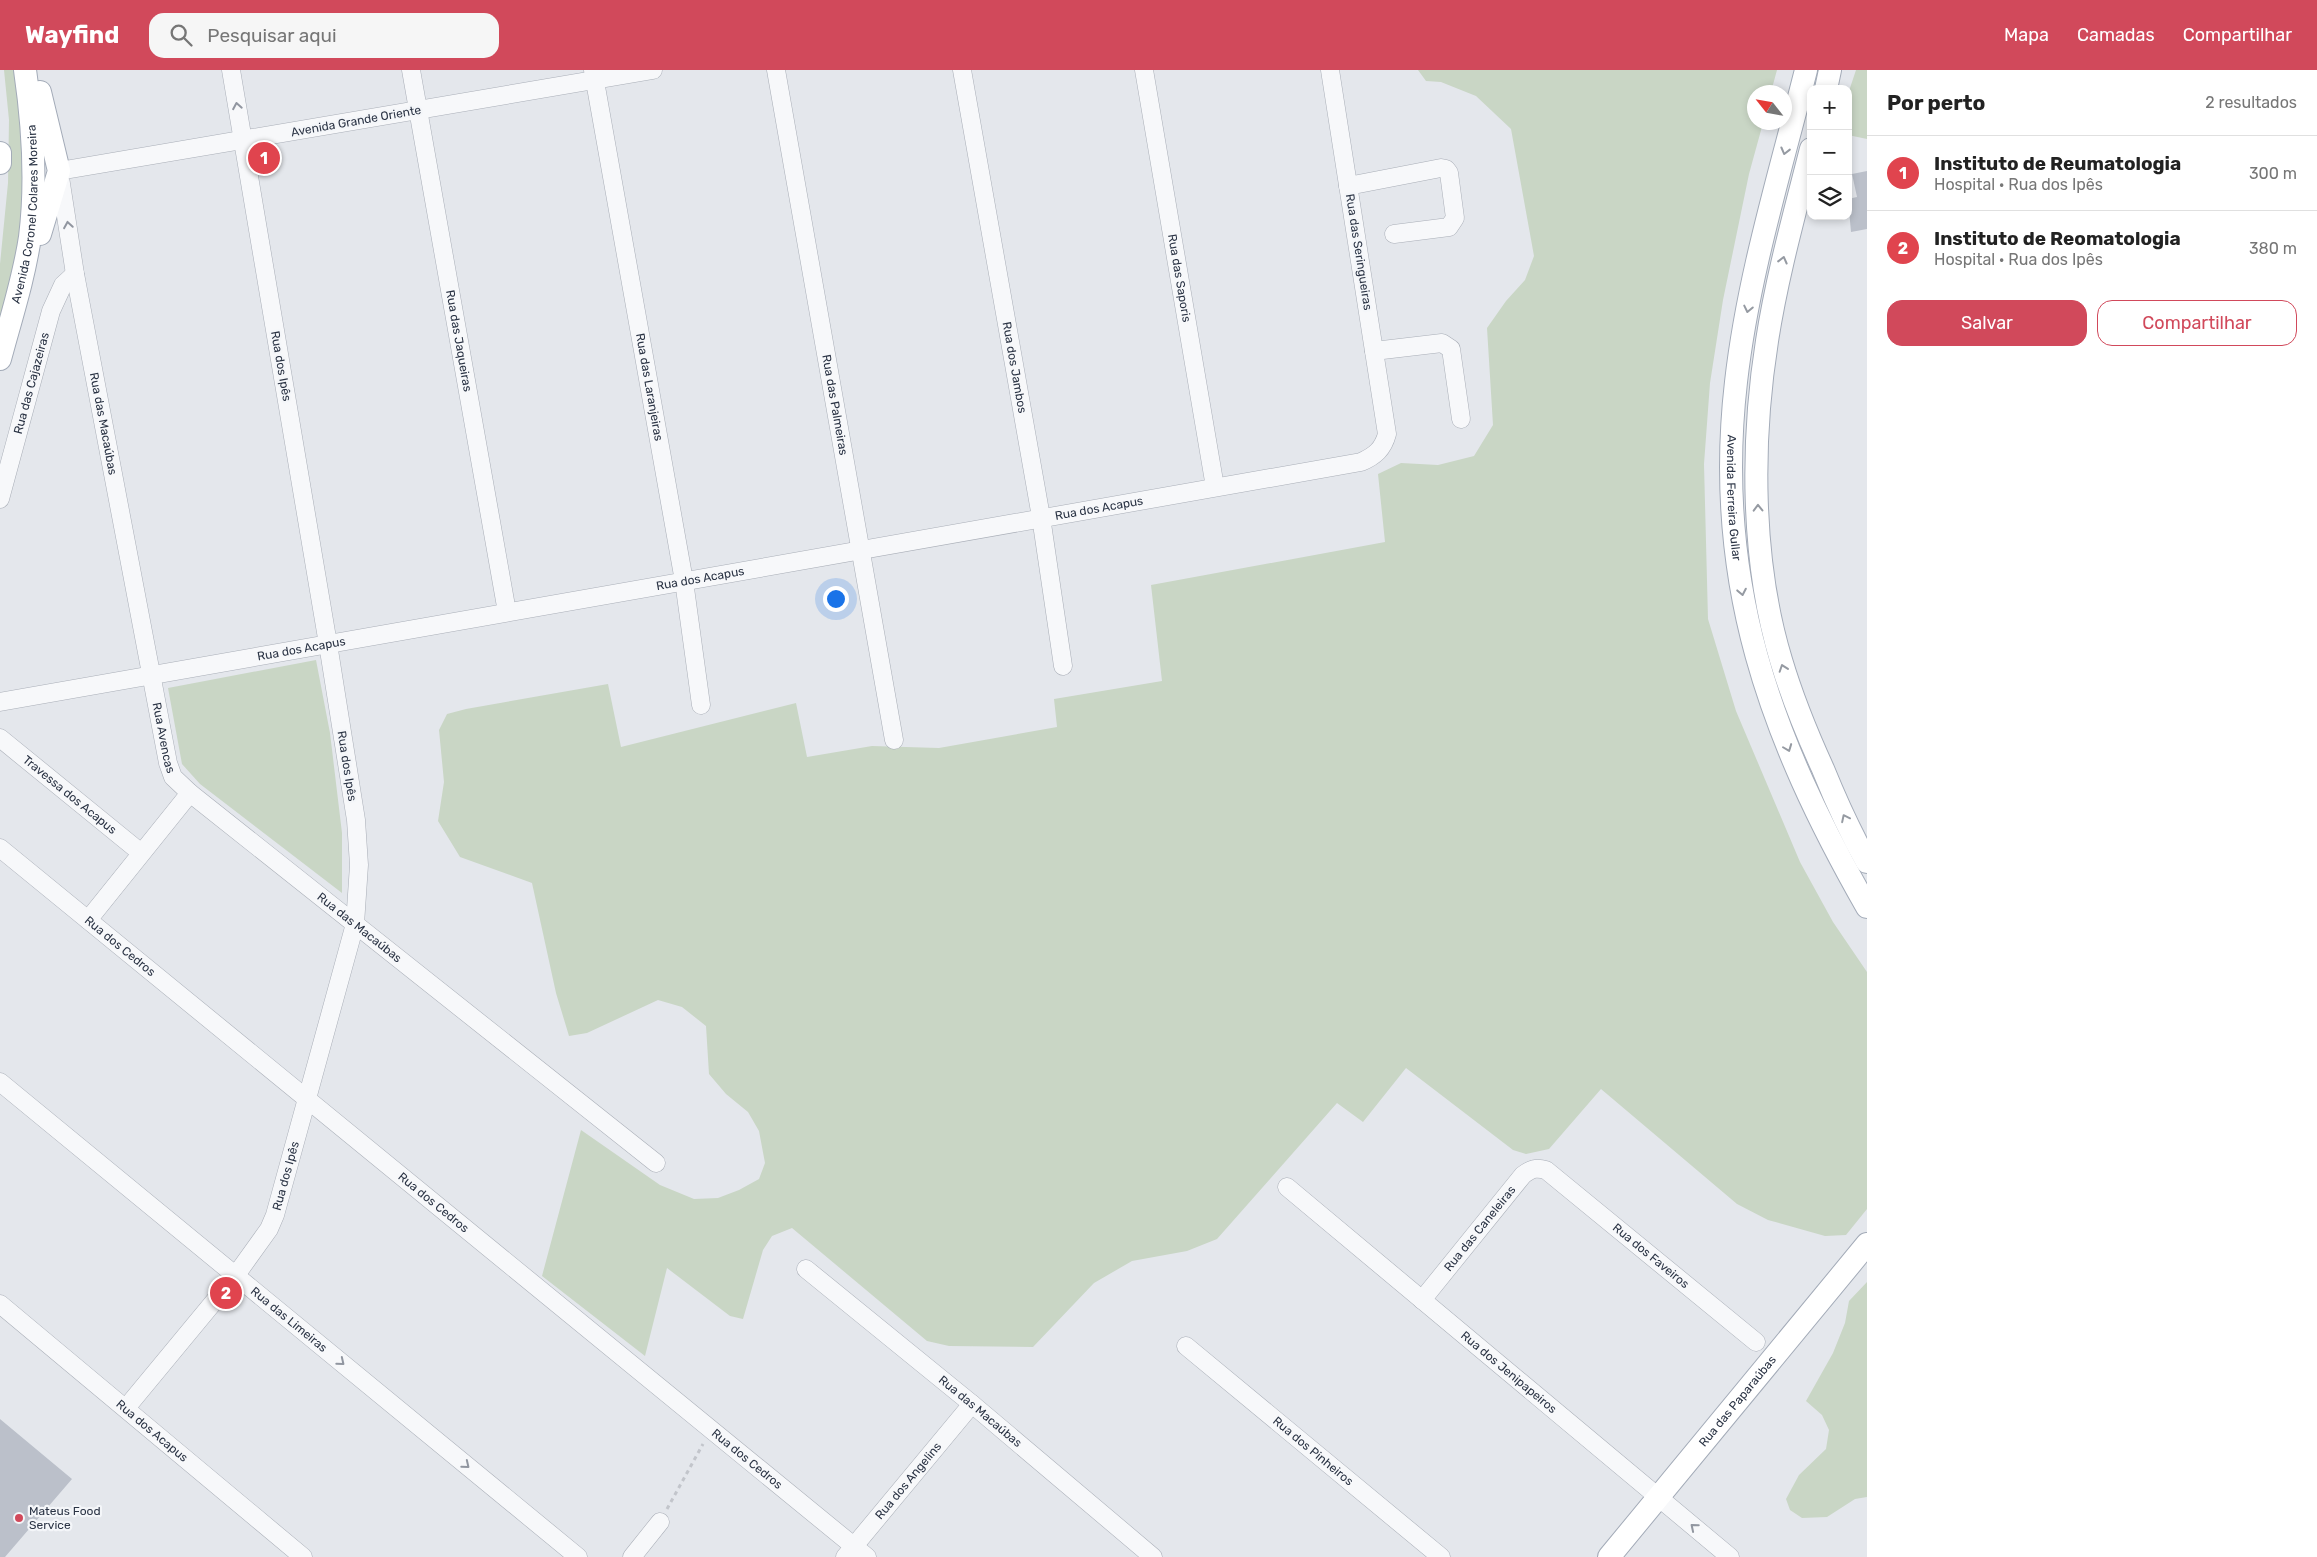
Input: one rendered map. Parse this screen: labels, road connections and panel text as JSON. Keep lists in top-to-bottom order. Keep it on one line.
{"streets":{"main road":["Avenida Coronel Colares Moreira","Avenida Ferreira Gullar","Rua das Paparaúbas"],"street":["Avenida Grande Oriente","Rua das Seringueiras","Rua das Saporis","Rua das Jaqueiras","Rua dos Ipês","Rua dos Jambos","Rua das Cajazeiras","Rua das Laranjeiras","Rua das Palmeiras","Rua das Macaúbas","Rua dos Acapus","Rua Avencas","Travessa dos Acapus","Rua dos Cedros","Rua das Caneleiras","Rua dos Faveiros","Rua das Limeiras","Rua dos Jenipapeiros","Rua dos Pinheiros","Rua dos Angelins"]},"crossings":[["Avenida Grande Oriente","Rua das Jaqueiras"],["Avenida Grande Oriente","Rua dos Ipês"],["Avenida Grande Oriente","Rua das Laranjeiras"],["Avenida Grande Oriente","Rua das Macaúbas"],["Rua das Seringueiras","Rua dos Acapus"],["Rua das Saporis","Rua dos Acapus"],["Rua das Jaqueiras","Rua dos Acapus"],["Rua dos Ipês","Rua das Macaúbas"],["Rua dos Ipês","Rua dos Acapus"],["Rua dos Ipês","Rua dos Cedros"],["Rua dos Ipês","Rua das Limeiras"],["Rua dos Jambos","Rua dos Acapus"],["Rua das Cajazeiras","Rua das Macaúbas"],["Rua das Laranjeiras","Rua dos Acapus"],["Rua das Palmeiras","Rua dos Acapus"],["Rua das Macaúbas","Rua dos Acapus"],["Rua das Macaúbas","Rua Avencas"],["Rua das Macaúbas","Rua dos Angelins"],["Rua dos Acapus","Rua Avencas"],["Rua dos Cedros","Rua dos Angelins"],["Rua das Caneleiras","Rua dos Faveiros"],["Rua das Caneleiras","Rua dos Jenipapeiros"],["Rua dos Jenipapeiros","Rua das Paparaúbas"]],"one_way":["Rua das Limeiras"],"places":["Mateus Food Service"],"north":"top left","page":{"header":"Wayfind","search":"Pesquisar aqui","nav":["Mapa","Camadas","Compartilhar"],"heading":["Por perto","2 resultados"],"map_buttons":["+","−"],"list":[{"mark":"1","name":"Instituto de Reumatologia","note":"Hospital · Rua dos Ipês","value":"300 m"},{"mark":"2","name":"Instituto de Reomatologia","note":"Hospital · Rua dos Ipês","value":"380 m"}],"pins":["1","2"],"buttons":["Salvar","Compartilhar"]}}
